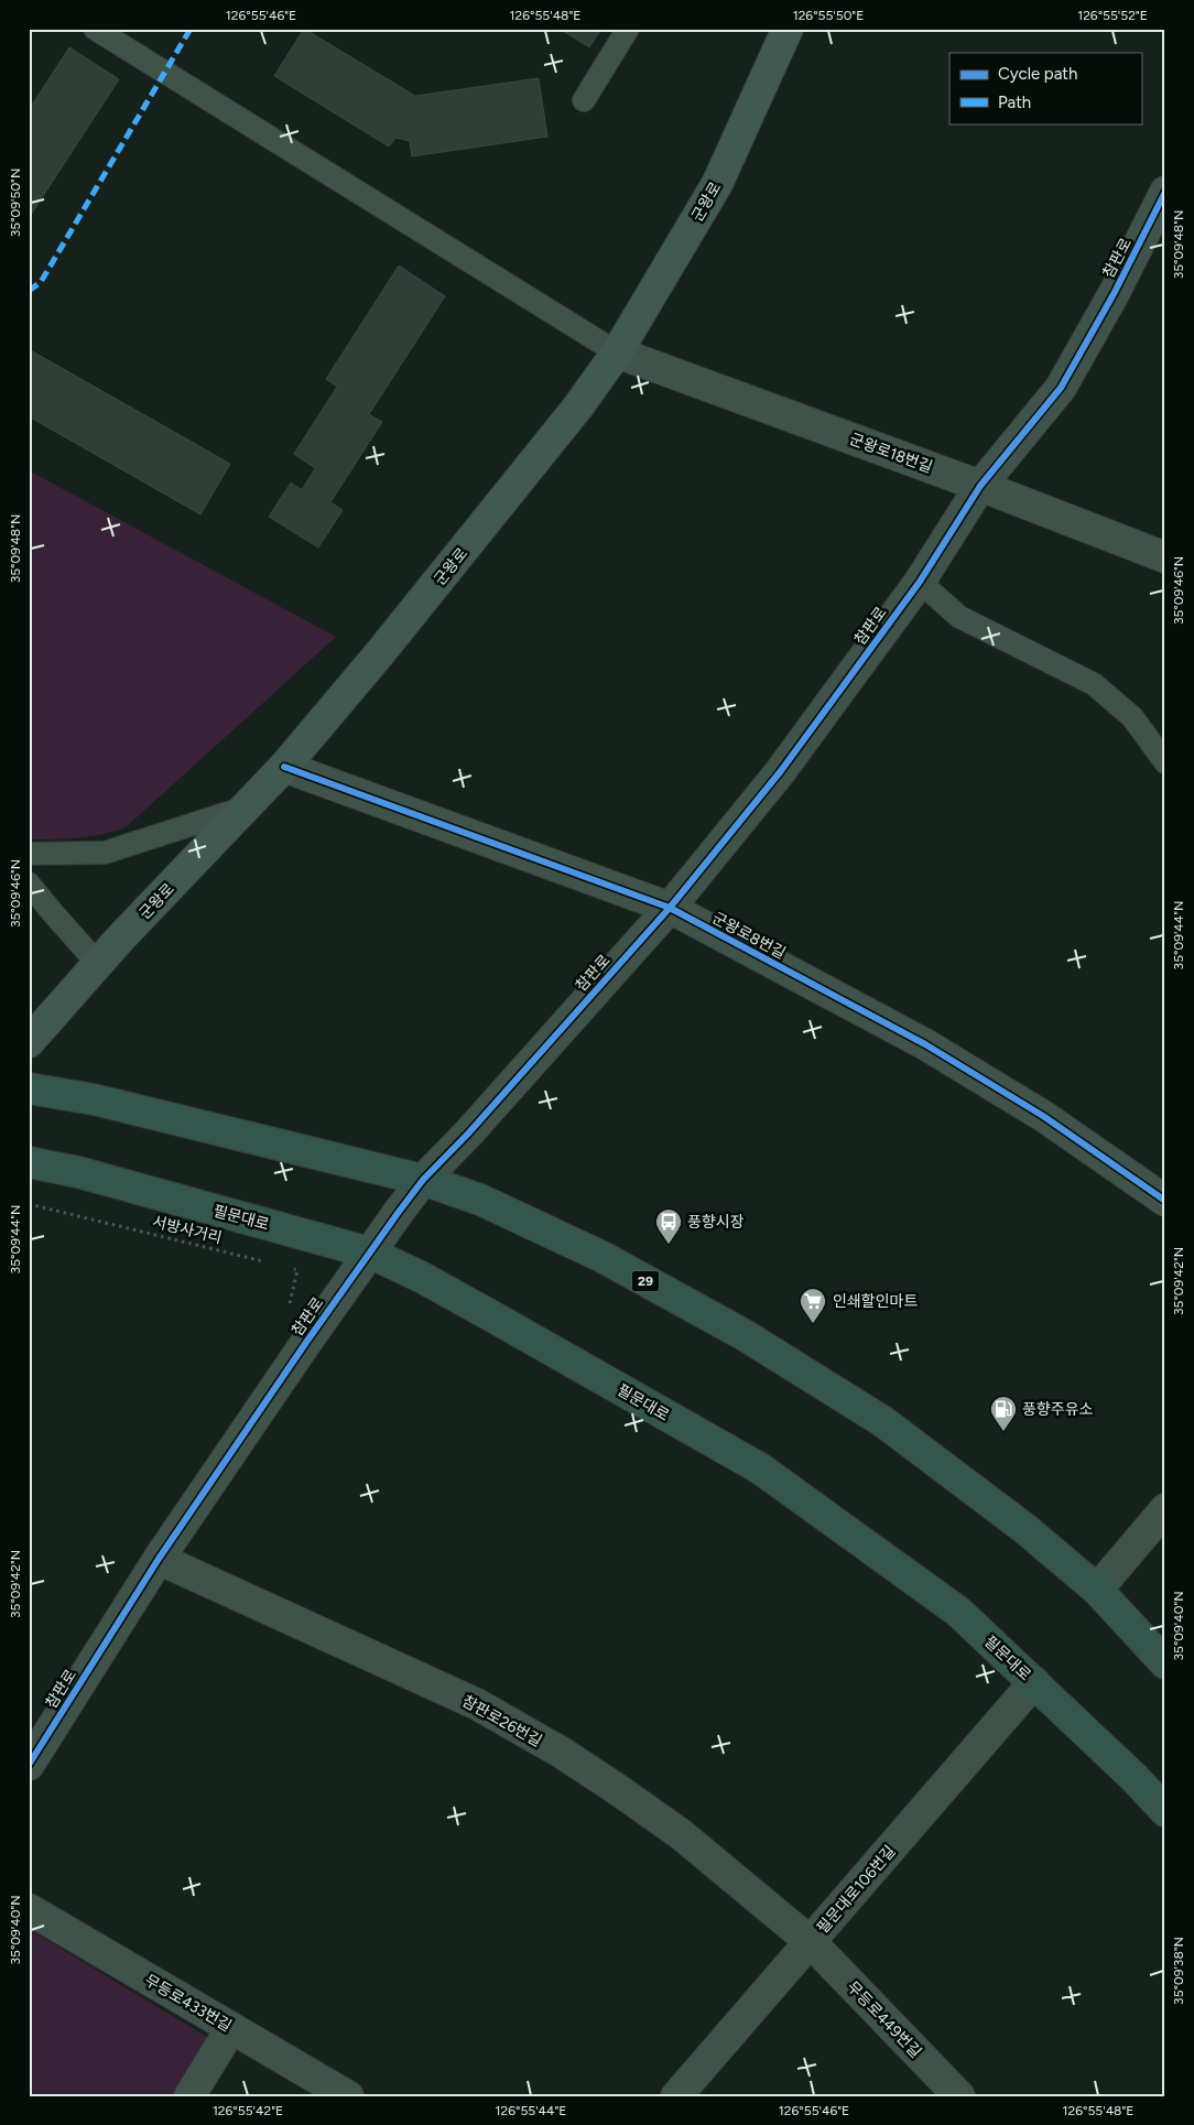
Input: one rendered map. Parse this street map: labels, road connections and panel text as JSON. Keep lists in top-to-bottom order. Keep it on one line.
{"streets":{"main road":["군왕로","필문대로","29"],"street":["참판로","군왕로18번길","군왕로8번길","참판로26번길","필문대로106번길","무등로433번길","무등로449번길"],"path":["서방사거리"]},"crossings":[["군왕로","군왕로18번길"],["군왕로","군왕로8번길"],["참판로","군왕로18번길"],["참판로","군왕로8번길"],["참판로","필문대로"],["참판로","29"],["참판로","참판로26번길"],["필문대로","필문대로106번길"],["참판로26번길","필문대로106번길"],["참판로26번길","무등로449번길"],["필문대로106번길","무등로449번길"]],"places":{"bus stop":["풍향시장"],"supermarket":["인쇄할인마트"],"fuel station":["풍향주유소"]},"legend":["Cycle path","Path"],"coordinates":["126°55'46\"E","126°55'48\"E","126°55'50\"E","126°55'52\"E","35°09'50\"N","35°09'48\"N","35°09'46\"N","35°09'44\"N","35°09'42\"N","35°09'40\"N","35°09'38\"N","126°55'42\"E","126°55'44\"E"]}
